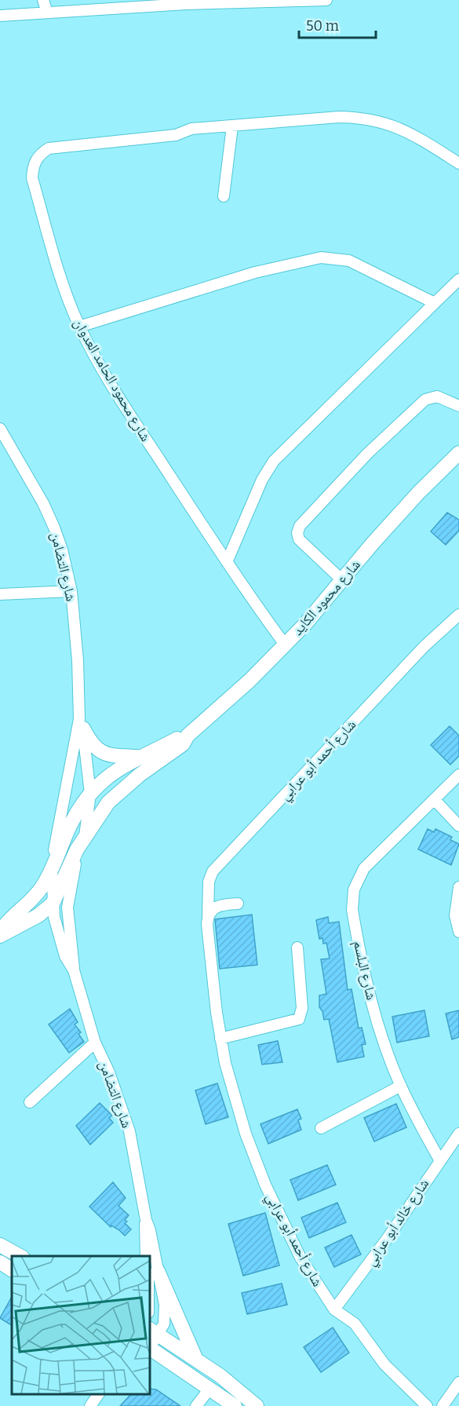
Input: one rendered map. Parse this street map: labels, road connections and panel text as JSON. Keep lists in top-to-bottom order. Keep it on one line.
{"streets":{"street":["شارع محمود الحامد العدوان","شارع التضامن","شارع محمود الكايد","شارع أحمد أبو عرابي","شارع البلسم","شارع خالد أبو عرابي"]},"crossings":[["شارع محمود الحامد العدوان","شارع محمود الكايد"],["شارع التضامن","شارع محمود الكايد"],["شارع أحمد أبو عرابي","شارع خالد أبو عرابي"],["شارع البلسم","شارع خالد أبو عرابي"]],"scale_bar":"50 m"}
